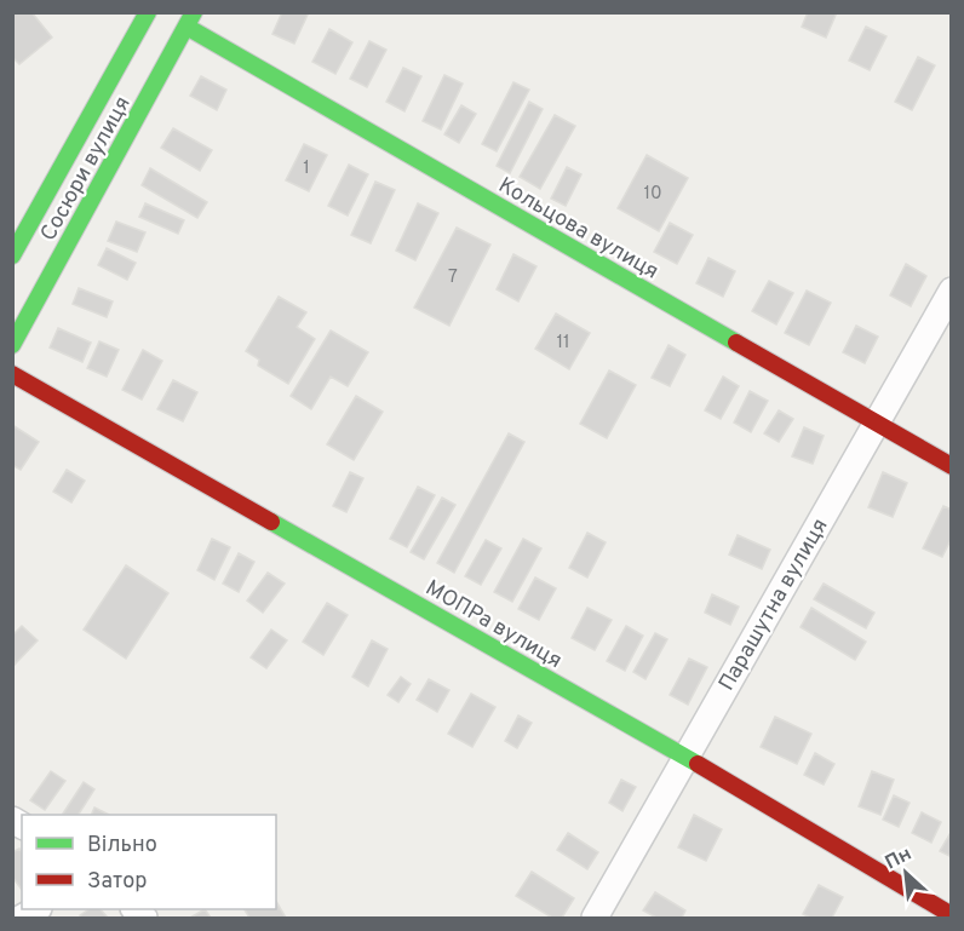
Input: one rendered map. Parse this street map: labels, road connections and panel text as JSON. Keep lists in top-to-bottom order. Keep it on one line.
{"streets":{"street":["Сосюри вулиця","Кольцова вулиця","Парашутна вулиця","МОПРа вулиця"]},"crossings":[["Сосюри вулиця","Кольцова вулиця"],["Кольцова вулиця","Парашутна вулиця"],["Парашутна вулиця","МОПРа вулиця"]],"house_numbers":["1","10","7","11"],"legend":["Вільно","Затор"],"north":"top left"}
